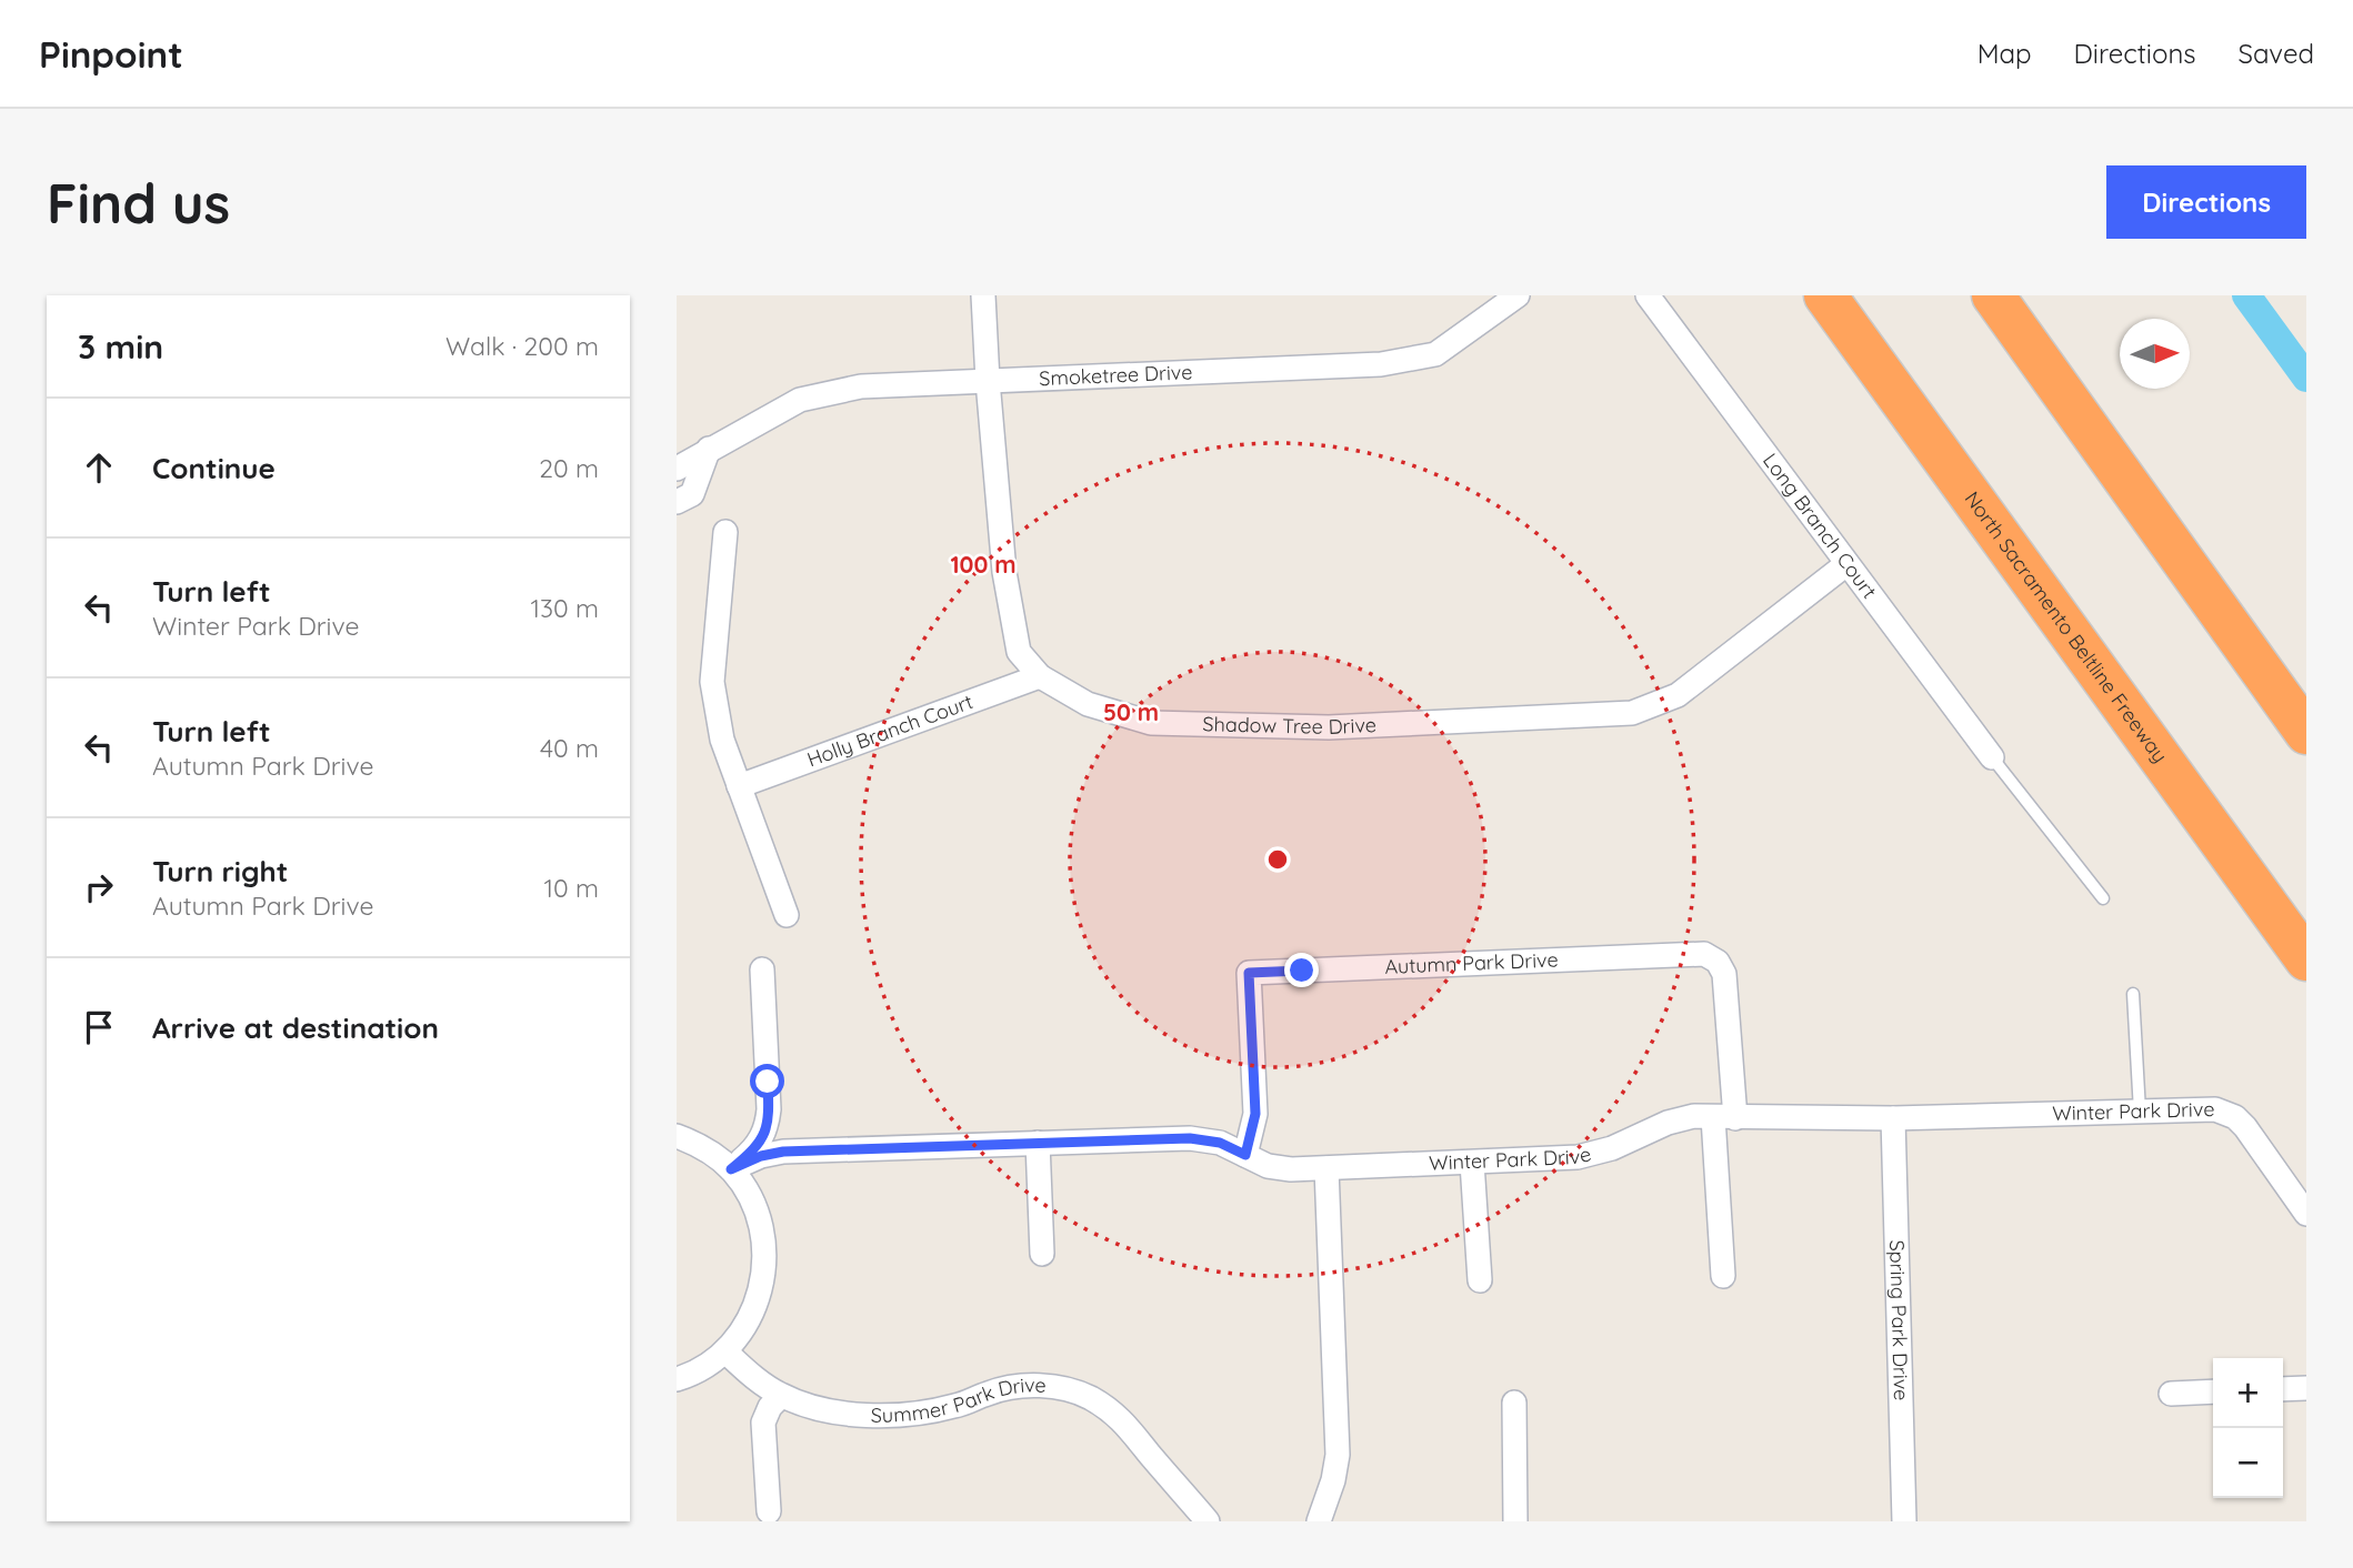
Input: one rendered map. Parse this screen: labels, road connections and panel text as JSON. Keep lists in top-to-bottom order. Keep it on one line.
{"streets":{"highway":["North Sacramento Beltline Freeway"],"street":["Smoketree Drive","Long Branch Court","Shadow Tree Drive","Holly Branch Court","Autumn Park Drive","Winter Park Drive","Spring Park Drive","Summer Park Drive"]},"crossings":[["Smoketree Drive","Shadow Tree Drive"],["Long Branch Court","Shadow Tree Drive"],["Shadow Tree Drive","Holly Branch Court"],["Autumn Park Drive","Winter Park Drive"],["Winter Park Drive","Spring Park Drive"]],"north":"right","page":{"header":"Pinpoint","nav":["Map","Directions","Saved"],"buttons":"Directions","title":"Find us","heading":["3 min","Walk · 200 m"],"list":[["Continue","20 m"],["Turn left","Winter Park Drive","130 m"],["Turn left","Autumn Park Drive","40 m"],["Turn right","Autumn Park Drive","10 m"],"Arrive at destination"],"map_buttons":["+","−"]},"rings":["100 m","50 m"]}
